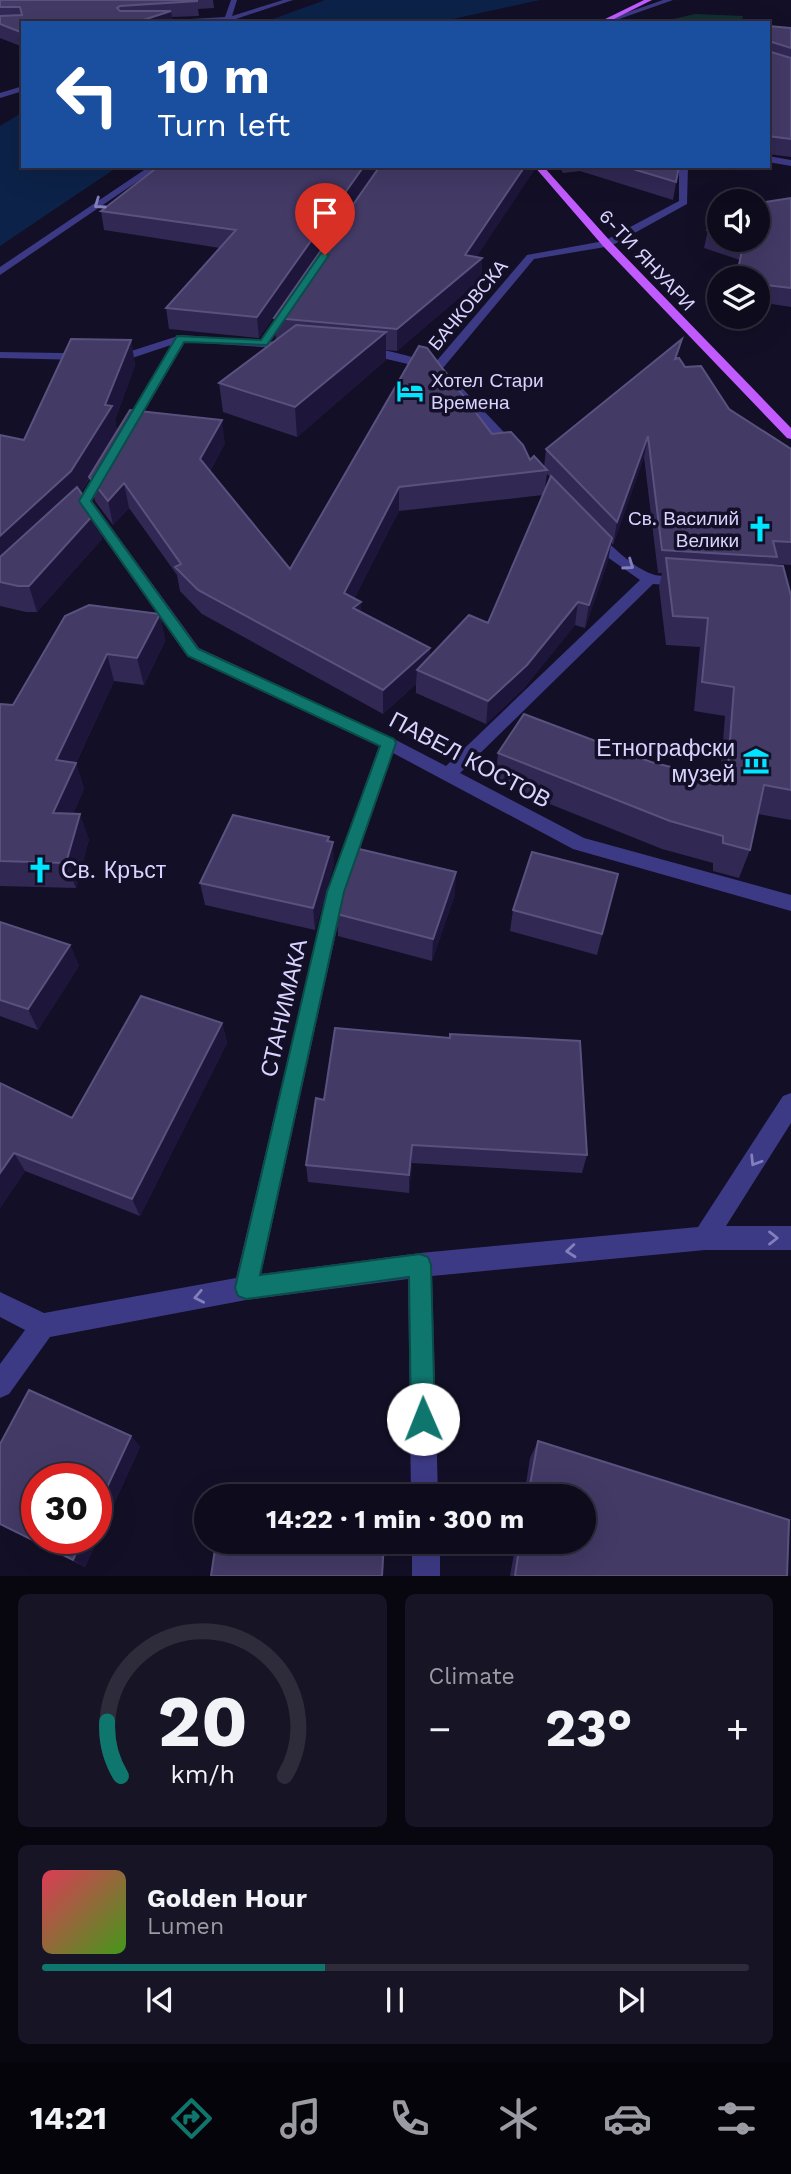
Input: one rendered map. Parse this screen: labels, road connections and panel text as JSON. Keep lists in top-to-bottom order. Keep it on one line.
{"streets":{"main road":["6-ТИ ЯНУАРИ"],"street":["БАЧКОВСКА","ПАВЕЛ КОСТОВ","СТАНИМАКА"]},"crossings":[["6-ТИ ЯНУАРИ","БАЧКОВСКА"],["ПАВЕЛ КОСТОВ","СТАНИМАКА"]],"places":{"hotel":["Хотел Стари Времена"],"church":["Св. Василий Велики","Св. Кръст"],"museum":["Етнографски музей"]},"page":{"turn":["10 m","Turn left"],"limit":"30","trip":"14:22 · 1 min · 300 m","tile":"Climate","heat":["−","23°","+"],"song":["Golden Hour","Lumen"],"tabs":"14:21","gauge":["20","km/h"]}}
